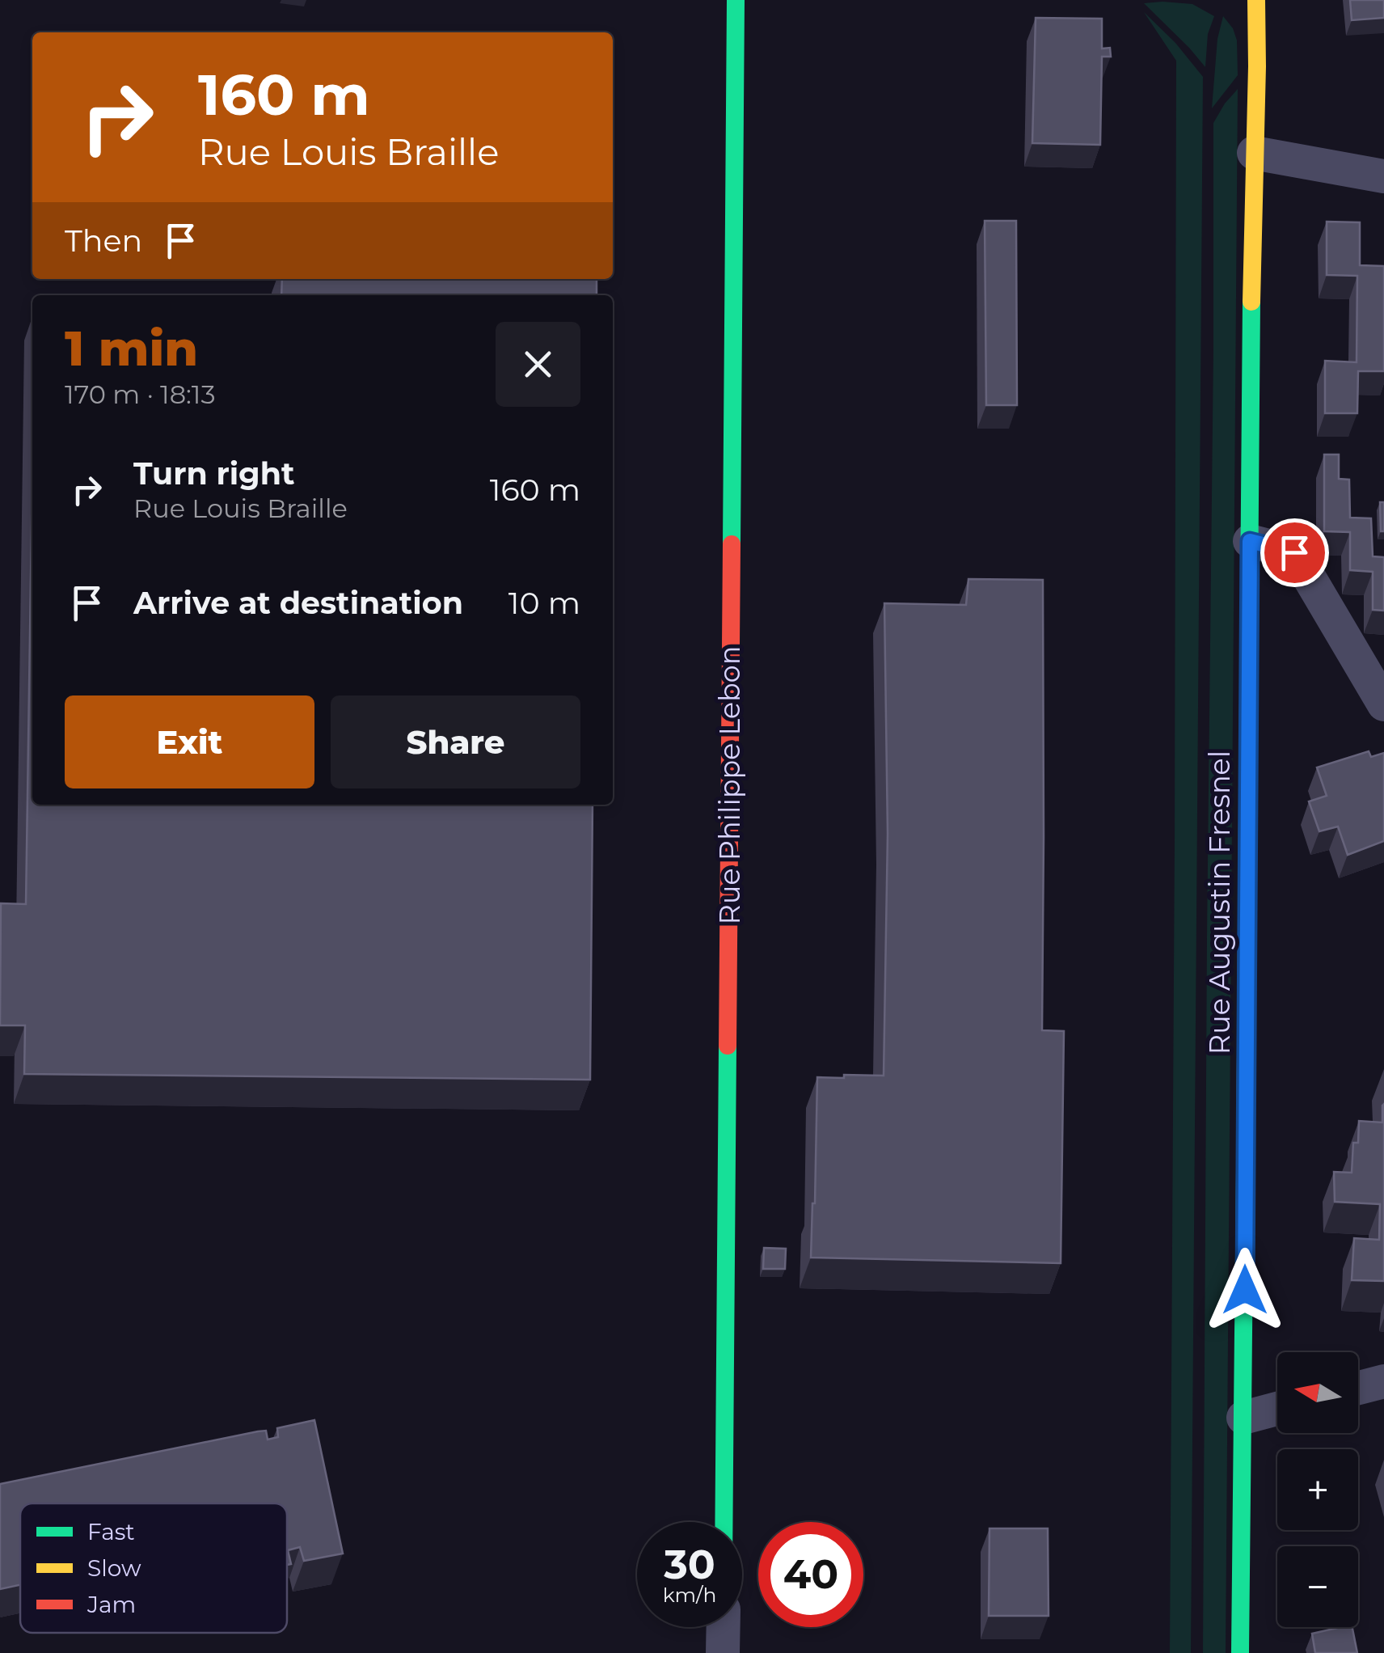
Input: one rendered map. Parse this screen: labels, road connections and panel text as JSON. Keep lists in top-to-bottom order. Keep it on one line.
{"streets":{"street":["Rue Philippe Lebon","Rue Augustin Fresnel"]},"legend":["Fast","Slow","Jam"],"north":"left","page":{"turn":["160 m","Rue Louis Braille"],"then":"Then","heading":["1 min","170 m · 18:13"],"list":[{"name":"Turn right","note":"Rue Louis Braille","value":"160 m"},{"name":"Arrive at destination","value":"10 m"}],"buttons":["Exit","Share"],"map_buttons":["+","−"],"speed":"30 km/h","limit":"40"}}
